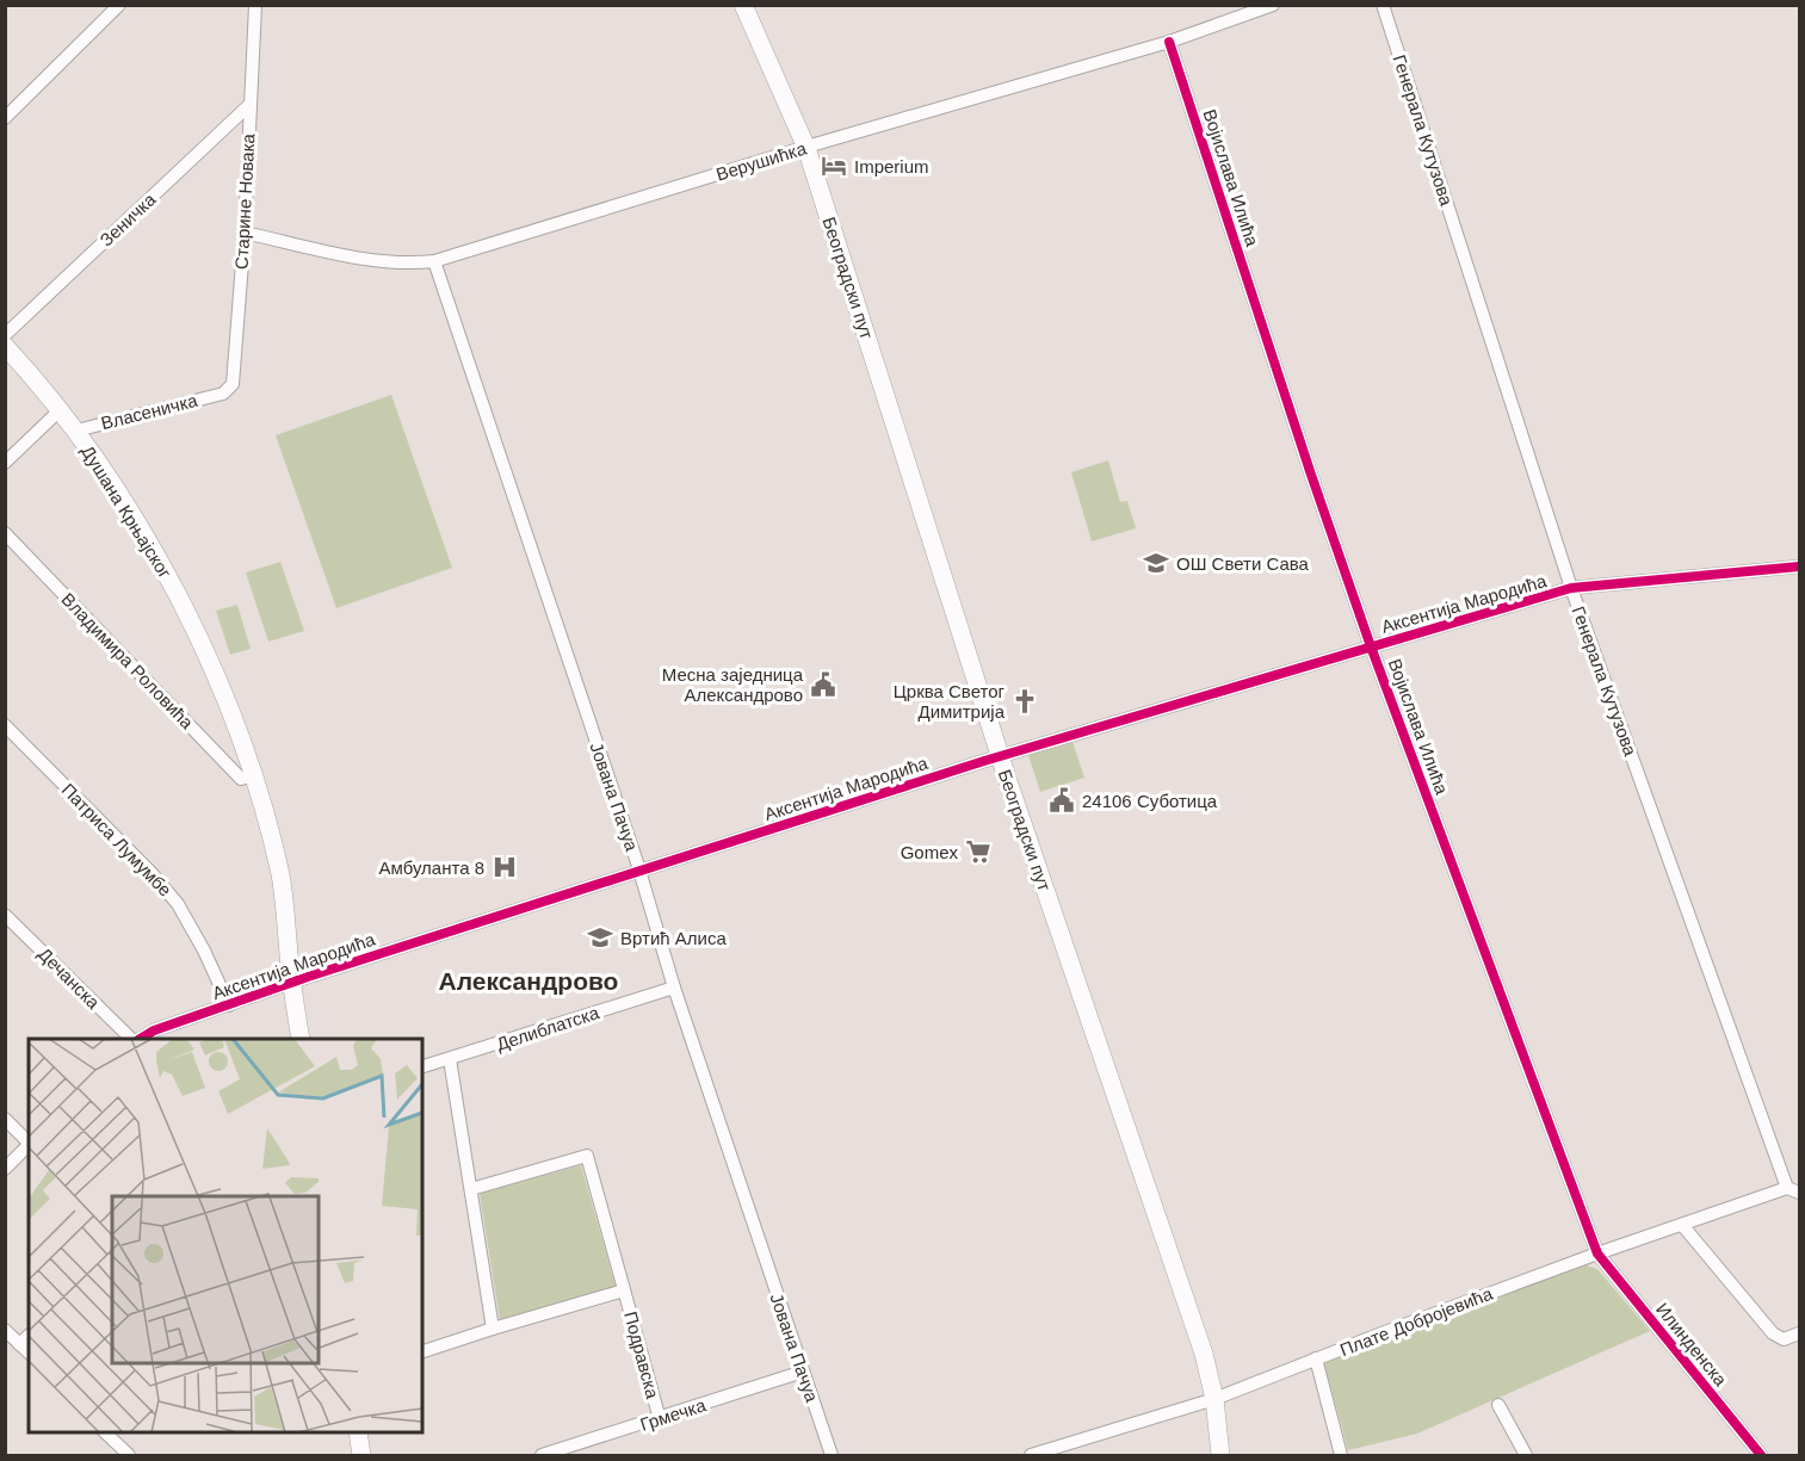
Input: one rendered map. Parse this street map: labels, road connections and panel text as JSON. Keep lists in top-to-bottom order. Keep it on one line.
{"streets":{"main road":["Београдски пут","Душана Крњајског"],"street":["Генерала Кутузова","Верушићка","Војислава Илића","Старине Новака","Зеничка","Власеничка","Аксентија Мародића","Владимира Роловића","Јована Пачуа","Патриса Лумумбе","Дечанска","Делиблатска","Плате Добројевића","Илинденска","Подравска","Грмечка"]},"crossings":[["Генерала Кутузова","Аксентија Мародића"],["Генерала Кутузова","Плате Добројевића"],["Верушићка","Војислава Илића"],["Верушићка","Старине Новака"],["Верушићка","Београдски пут"],["Верушићка","Јована Пачуа"],["Војислава Илића","Аксентија Мародића"],["Војислава Илића","Плате Добројевића"],["Војислава Илића","Илинденска"],["Старине Новака","Зеничка"],["Старине Новака","Власеничка"],["Београдски пут","Аксентија Мародића"],["Београдски пут","Плате Добројевића"],["Власеничка","Душана Крњајског"],["Душана Крњајског","Владимира Роловића"],["Аксентија Мародића","Јована Пачуа"],["Аксентија Мародића","Патриса Лумумбе"],["Јована Пачуа","Делиблатска"],["Јована Пачуа","Грмечка"],["Плате Добројевића","Илинденска"],["Подравска","Грмечка"]],"districts":["Александрово"],"places":{"hotel":["Imperium"],"school or university":["ОШ Свети Сава","Вртић Алиса"],"public building":["Месна заједница Александрово","24106 Суботица"],"church":["Црква Светог Димитрија"],"supermarket":["Gomex"],"hospital":["Амбуланта 8"]}}
